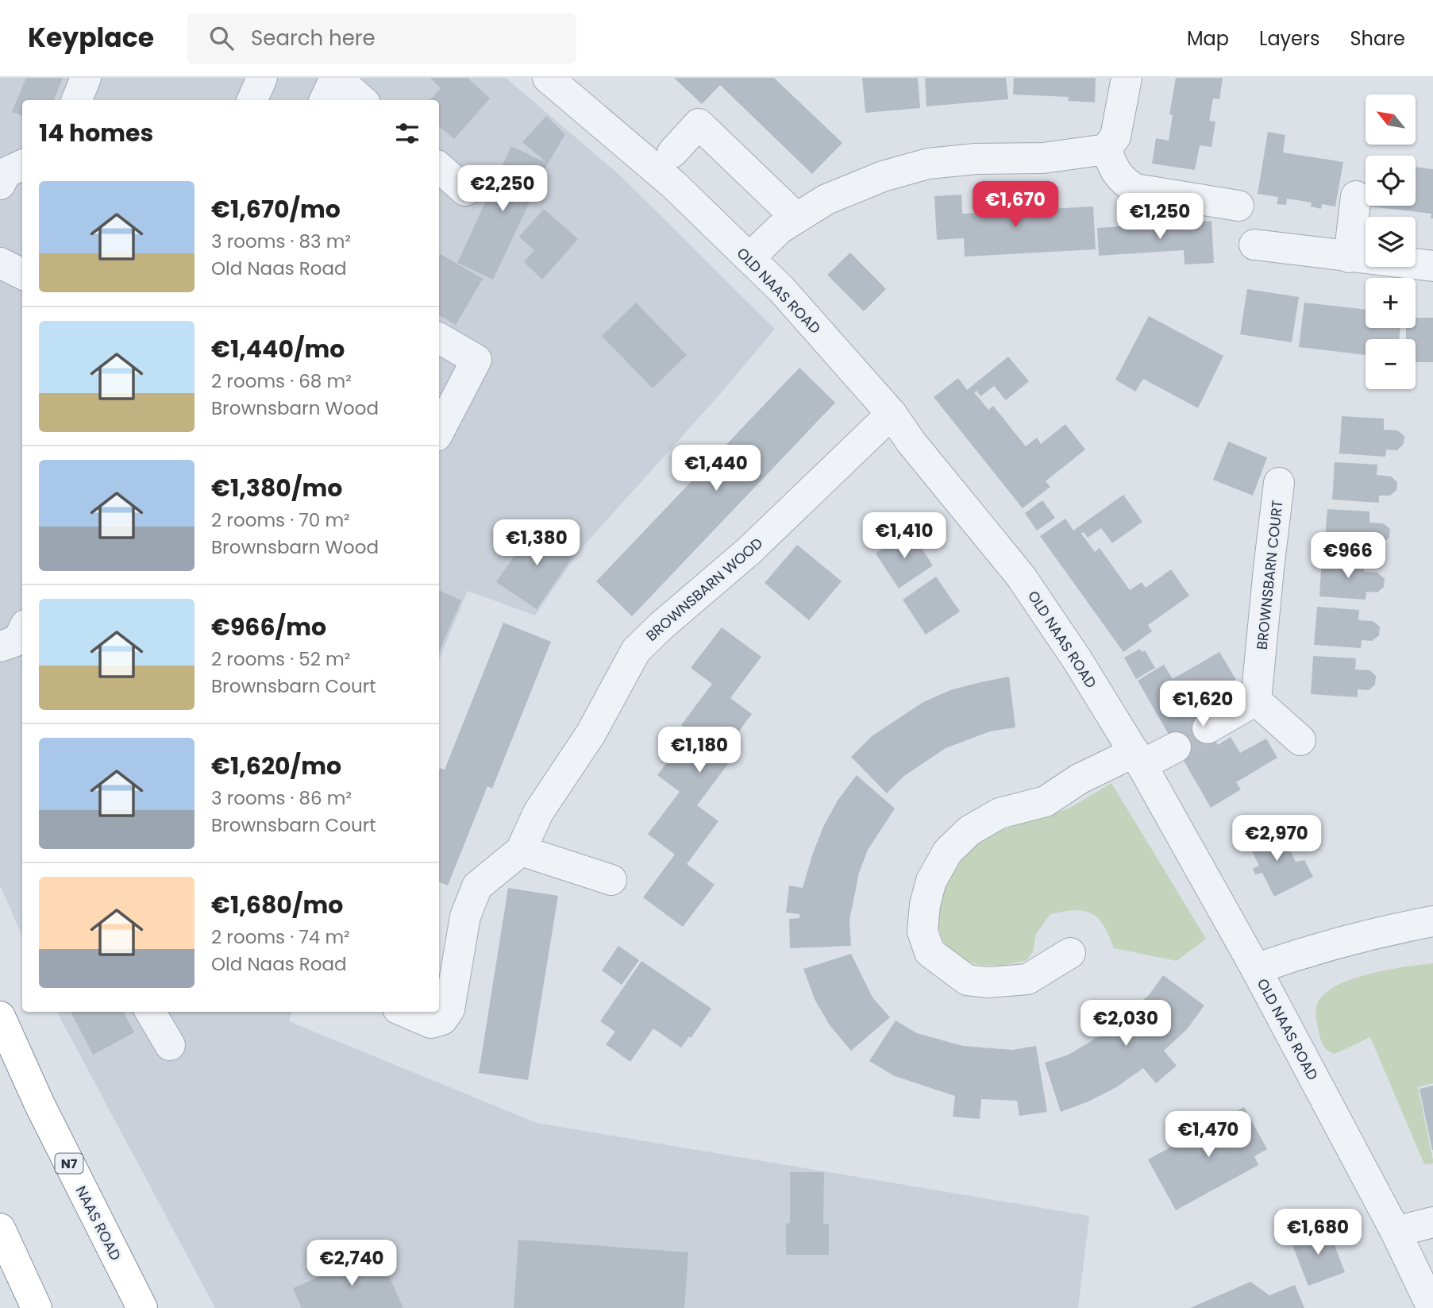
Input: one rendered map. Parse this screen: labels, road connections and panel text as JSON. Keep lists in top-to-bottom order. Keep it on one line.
{"streets":{"highway":["N7","NAAS ROAD"],"street":["OLD NAAS ROAD","BROWNSBARN COURT","BROWNSBARN WOOD"]},"crossings":[["OLD NAAS ROAD","BROWNSBARN WOOD"]],"north":"top left","page":{"header":"Keyplace","search":"Search here","nav":["Map","Layers","Share"],"map_buttons":["+","−"],"heading":"14 homes","price":["€2,250","€1,670","€1,250","€1,440","€1,410","€1,380","€966","€1,620","€1,180","€2,970","€2,030","€1,470","€1,680","€2,740"],"list":[{"name":"€1,670/mo","note":"3 rooms · 83 m² · Old Naas Road"},{"name":"€1,440/mo","note":"2 rooms · 68 m² · Brownsbarn Wood"},{"name":"€1,380/mo","note":"2 rooms · 70 m² · Brownsbarn Wood"},{"name":"€966/mo","note":"2 rooms · 52 m² · Brownsbarn Court"},{"name":"€1,620/mo","note":"3 rooms · 86 m² · Brownsbarn Court"},{"name":"€1,680/mo","note":"2 rooms · 74 m² · Old Naas Road"}]}}
